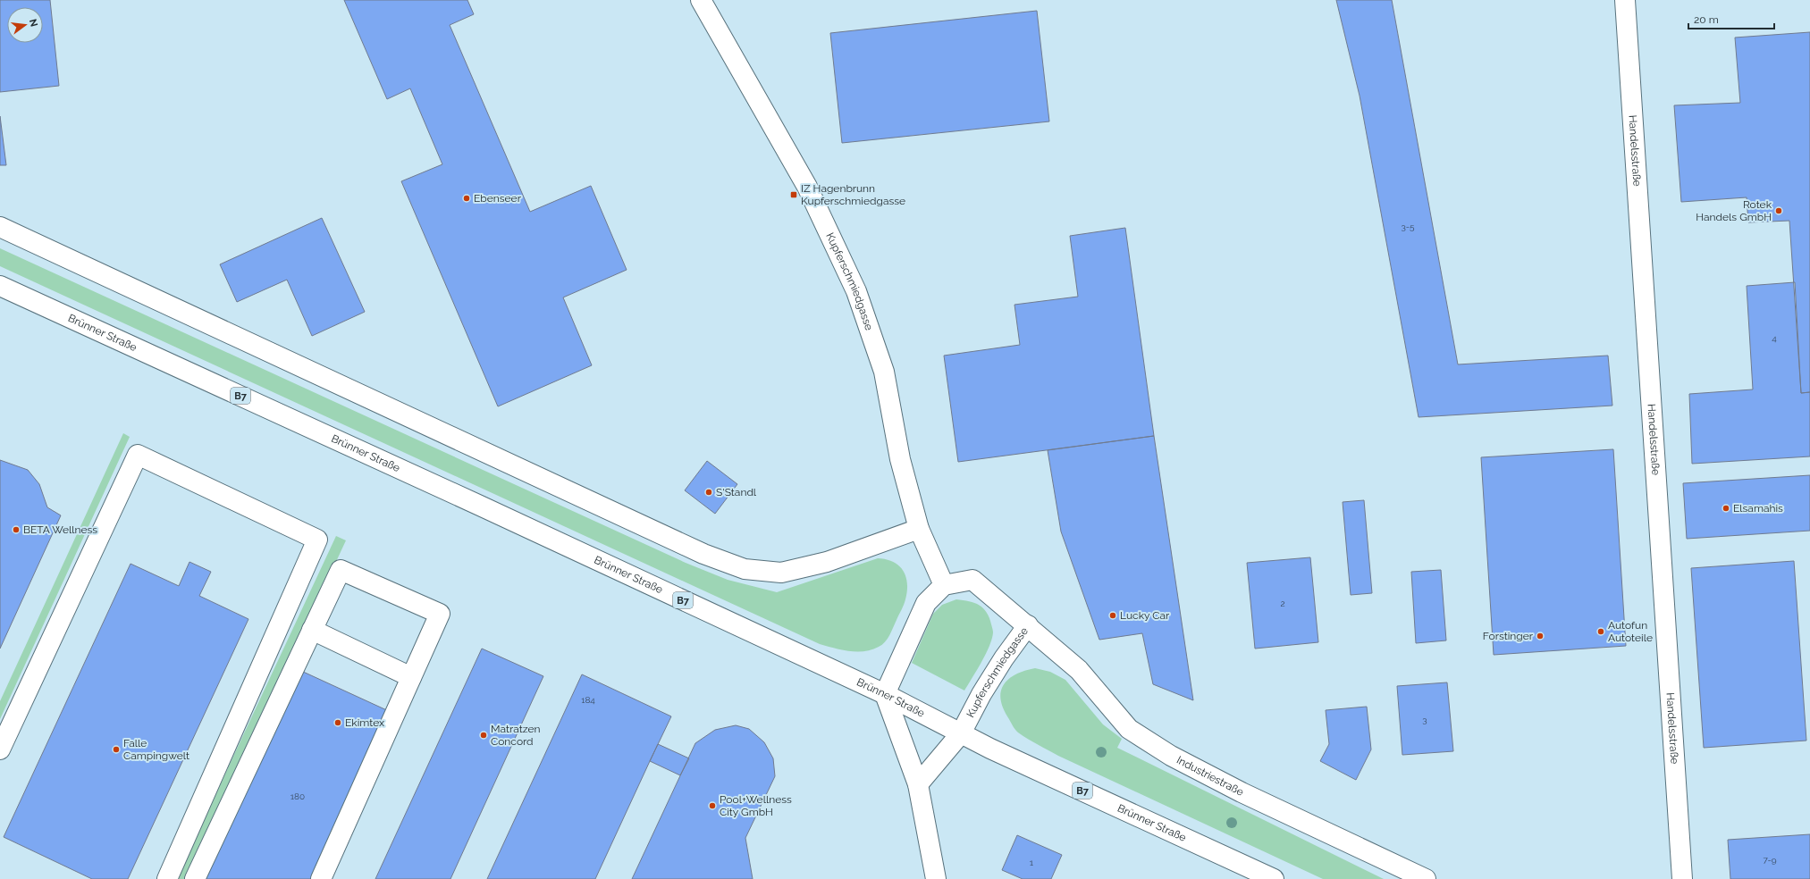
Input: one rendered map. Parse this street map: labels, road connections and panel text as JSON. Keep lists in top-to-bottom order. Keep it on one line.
{"streets":{"street":["Handelsstraße","Kupferschmiedgasse","Brünner Straße","B7","Industriestraße"]},"crossings":[["Kupferschmiedgasse","Brünner Straße"],["Kupferschmiedgasse","Industriestraße"]],"places":{"transit":["IZ Hagenbrunn Kupferschmiedgasse"],"other":["Ebenseer","Rotek Handels GmbH","S'Standl","Elsamahis","BETA Wellness","Lucky Car","Autofun Autoteile","Forstinger","Ekimtex","Matratzen Concord","Falle Campingwelt","Pool+Wellness City GmbH"]},"house_numbers":["3-5","4","2","184","3","180","7-9","1"],"scale_bar":"20 m","north":"right"}
